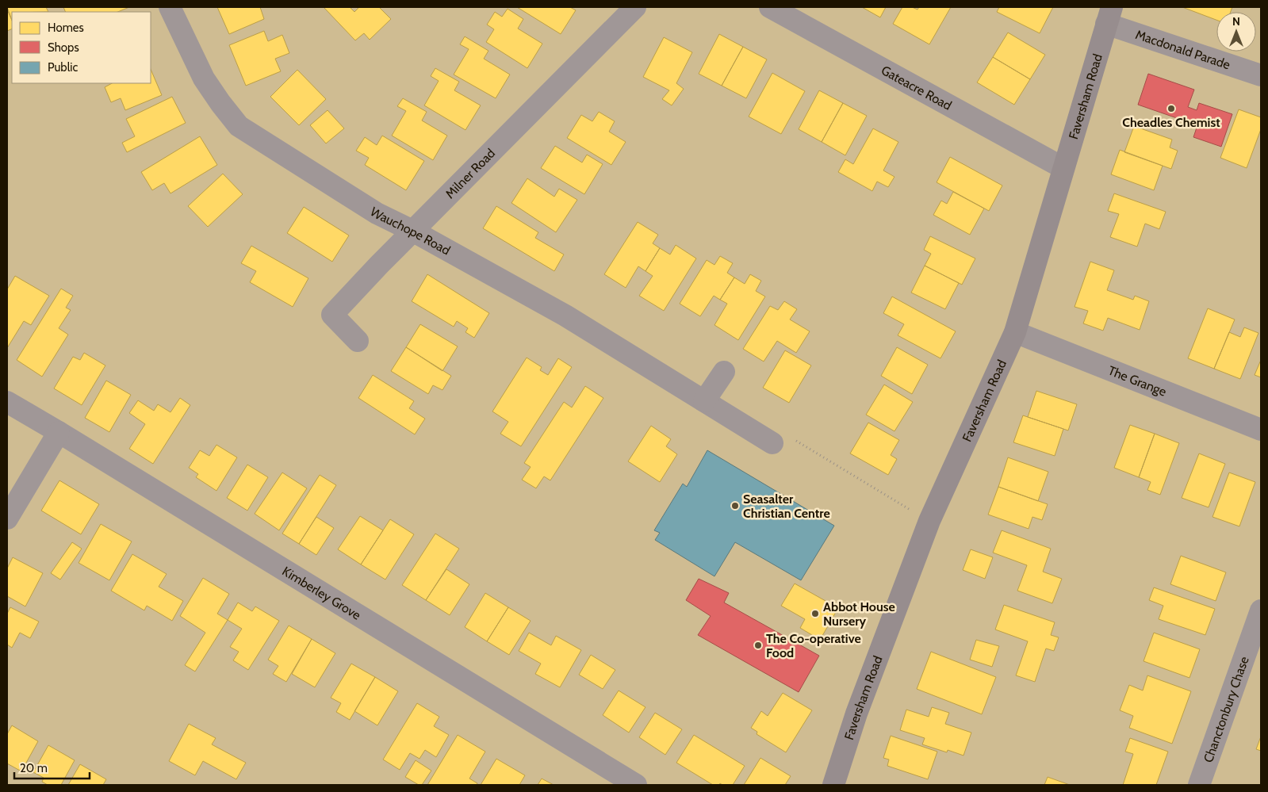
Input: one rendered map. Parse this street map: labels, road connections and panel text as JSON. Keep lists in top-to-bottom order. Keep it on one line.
{"streets":{"street":["Macdonald Parade","Gateacre Road","Faversham Road","Milner Road","Wauchope Road","The Grange","Kimberley Grove","Chanctonbury Chase"]},"crossings":[["Macdonald Parade","Faversham Road"],["Gateacre Road","Faversham Road"],["Faversham Road","The Grange"],["Milner Road","Wauchope Road"]],"places":["Cheadles Chemist","Seasalter Christian Centre","Abbot House Nursery","The Co-operative Food"],"legend":["Homes","Shops","Public"],"scale_bar":"20 m","north":"top"}
